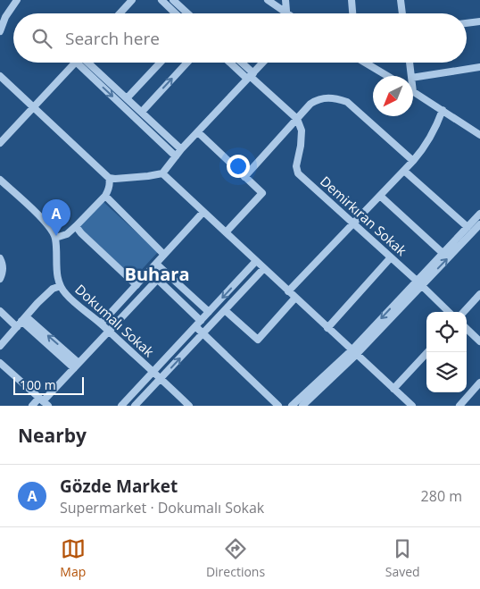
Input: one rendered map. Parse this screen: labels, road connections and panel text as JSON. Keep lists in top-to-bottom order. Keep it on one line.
{"streets":{"street":["Demirkıran Sokak","Dokumalı Sokak"]},"districts":["Buhara"],"scale_bar":"100 m","north":"bottom left","page":{"search":"Search here","pins":"A","scale":"100 m","heading":"Nearby","list":[{"mark":"A","name":"Gözde Market","note":"Supermarket · Dokumalı Sokak","value":"280 m"}],"nav":["Map","Directions","Saved"]}}
